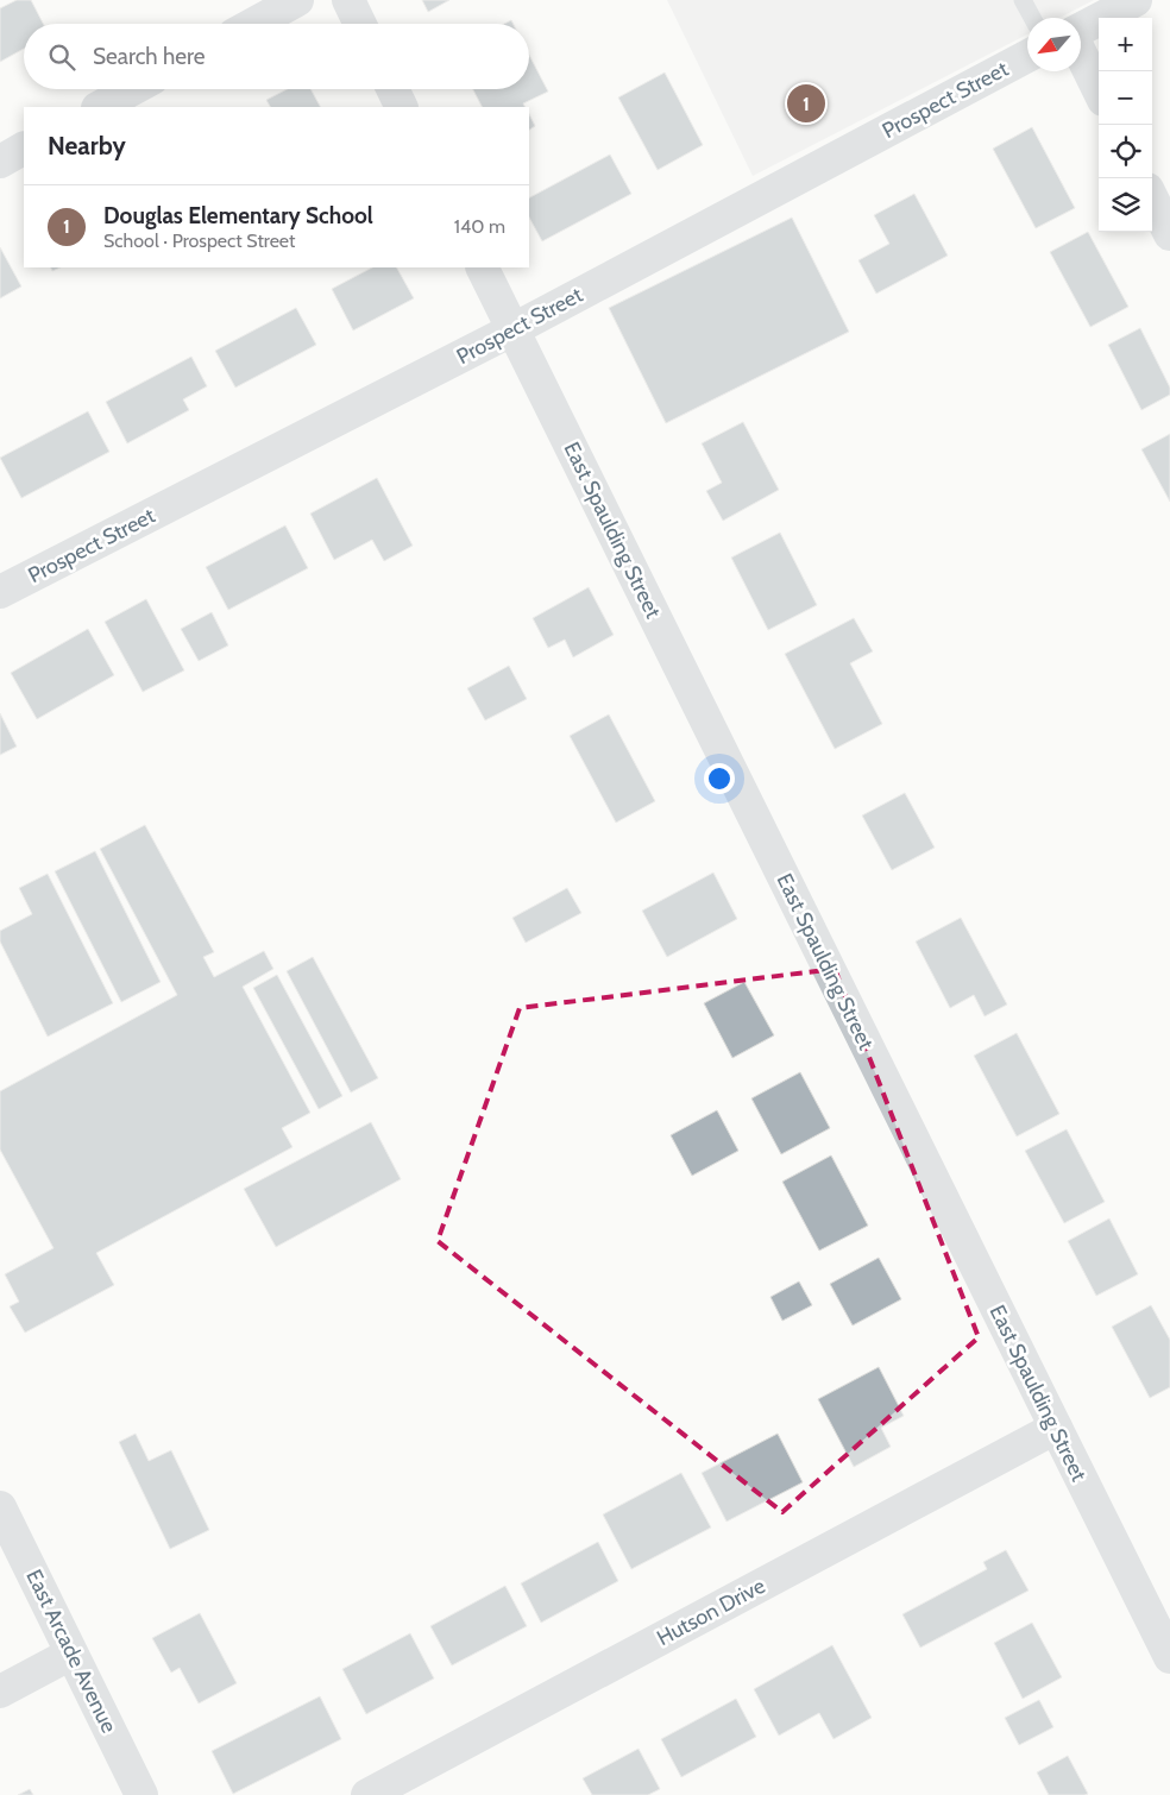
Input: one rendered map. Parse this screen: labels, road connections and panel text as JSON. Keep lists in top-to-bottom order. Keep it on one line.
{"streets":{"street":["Prospect Street","East Spaulding Street","Hutson Drive","East Arcade Avenue"]},"crossings":[["Prospect Street","East Spaulding Street"],["East Spaulding Street","Hutson Drive"]],"north":"bottom left","page":{"map_buttons":["+","−"],"search":"Search here","pins":"1","heading":"Nearby","list":[{"mark":"1","name":"Douglas Elementary School","note":"School · Prospect Street","value":"140 m"}]}}
